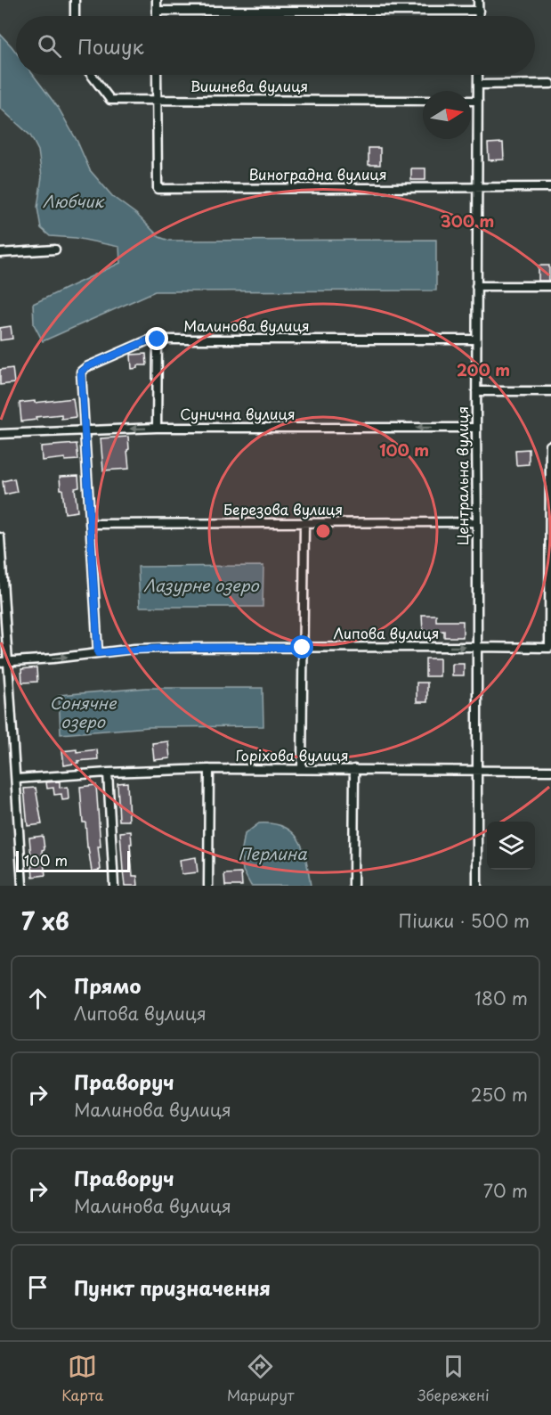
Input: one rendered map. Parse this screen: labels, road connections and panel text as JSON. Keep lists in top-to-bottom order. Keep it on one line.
{"streets":{"street":["Вишнева вулиця","Виноградна вулиця","Малинова вулиця","Сунична вулиця","Центральна вулиця","Березова вулиця","Липова вулиця","Горіхова вулиця"]},"crossings":[["Вишнева вулиця","Виноградна вулиця"],["Виноградна вулиця","Центральна вулиця"],["Малинова вулиця","Сунична вулиця"],["Малинова вулиця","Центральна вулиця"],["Малинова вулиця","Березова вулиця"],["Малинова вулиця","Липова вулиця"],["Сунична вулиця","Центральна вулиця"],["Центральна вулиця","Березова вулиця"],["Центральна вулиця","Липова вулиця"],["Центральна вулиця","Горіхова вулиця"]],"one_way":["Сунична вулиця","Липова вулиця"],"water":["Любчик","Лазурне озеро","Сонячне озеро","Перлина"],"scale_bar":"100 m","north":"right","page":{"search":"Пошук","scale":"100 m","heading":["7 хв","Пішки · 500 m"],"list":[["Прямо","Липова вулиця","180 m"],["Праворуч","Малинова вулиця","250 m"],["Праворуч","Малинова вулиця","70 m"],"Пункт призначення"],"nav":["Карта","Маршрут","Збережені"]},"rings":["300 m","200 m","100 m"]}
